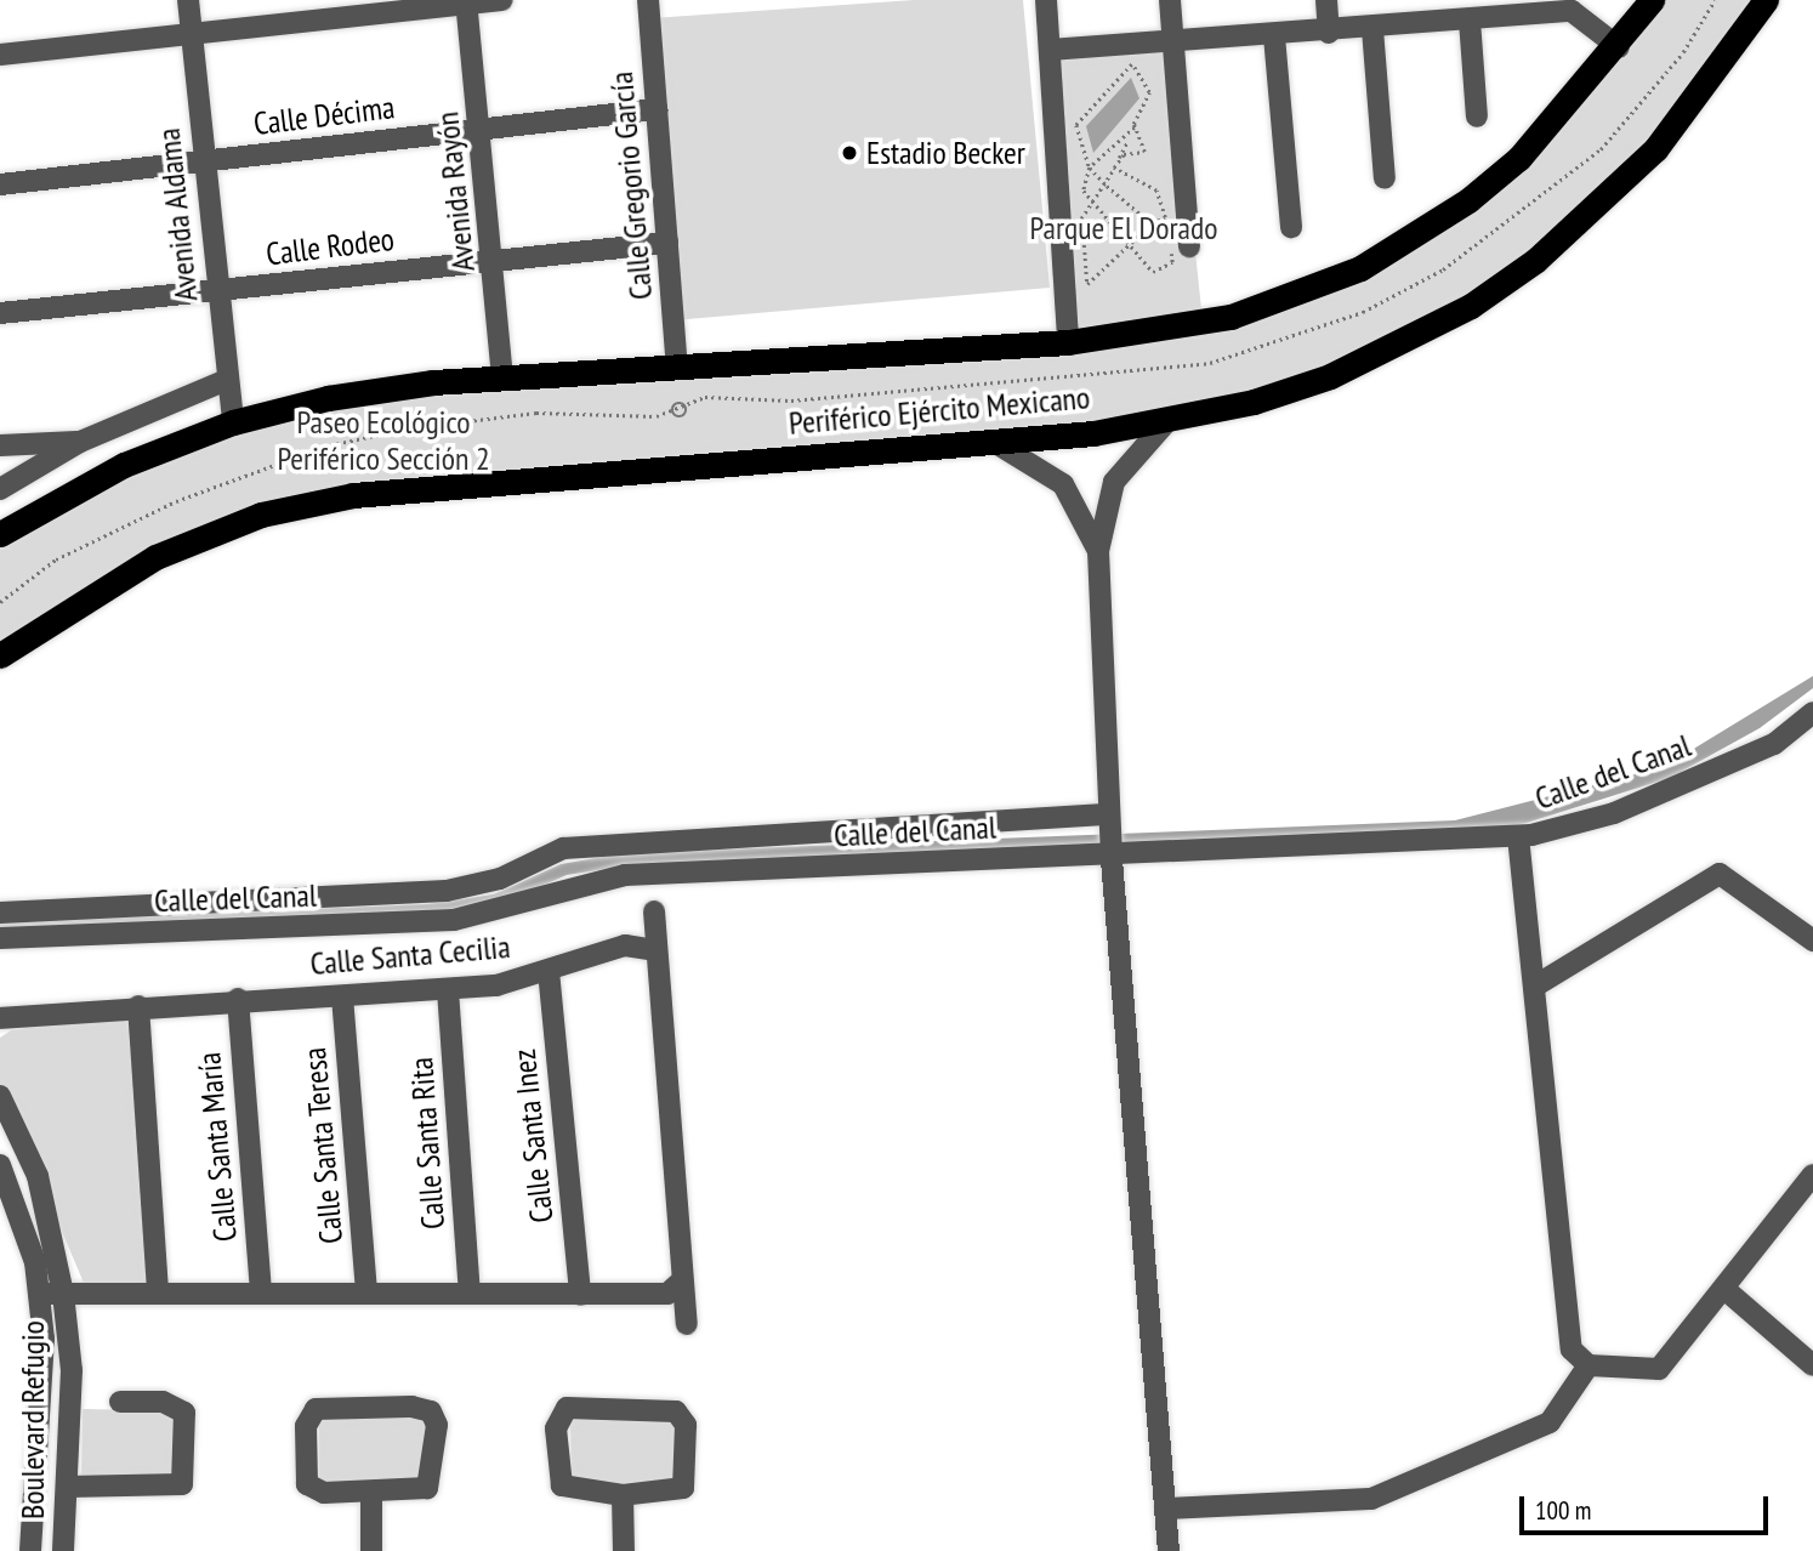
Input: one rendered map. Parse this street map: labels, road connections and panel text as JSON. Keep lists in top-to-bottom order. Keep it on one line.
{"streets":{"highway":["Periférico Ejército Mexicano"],"street":["Calle Décima","Calle Gregorio García","Avenida Rayón","Avenida Aldama","Calle Rodeo","Calle del Canal","Calle Santa Cecilia","Calle Santa Inez","Calle Santa Rita","Calle Santa Teresa","Calle Santa María","Boulevard Refugio"]},"crossings":[["Calle Décima","Calle Gregorio García"],["Calle Décima","Avenida Rayón"],["Calle Décima","Avenida Aldama"],["Calle Gregorio García","Calle Rodeo"],["Calle Gregorio García","Periférico Ejército Mexicano"],["Avenida Rayón","Calle Rodeo"],["Avenida Rayón","Periférico Ejército Mexicano"],["Avenida Aldama","Calle Rodeo"],["Avenida Aldama","Periférico Ejército Mexicano"],["Calle Santa Cecilia","Calle Santa Inez"],["Calle Santa Cecilia","Calle Santa Rita"],["Calle Santa Cecilia","Calle Santa Teresa"],["Calle Santa Cecilia","Calle Santa María"]],"parks":["Parque El Dorado","Paseo Ecológico Periférico Sección 2"],"places":["Estadio Becker"],"scale_bar":"100 m"}
